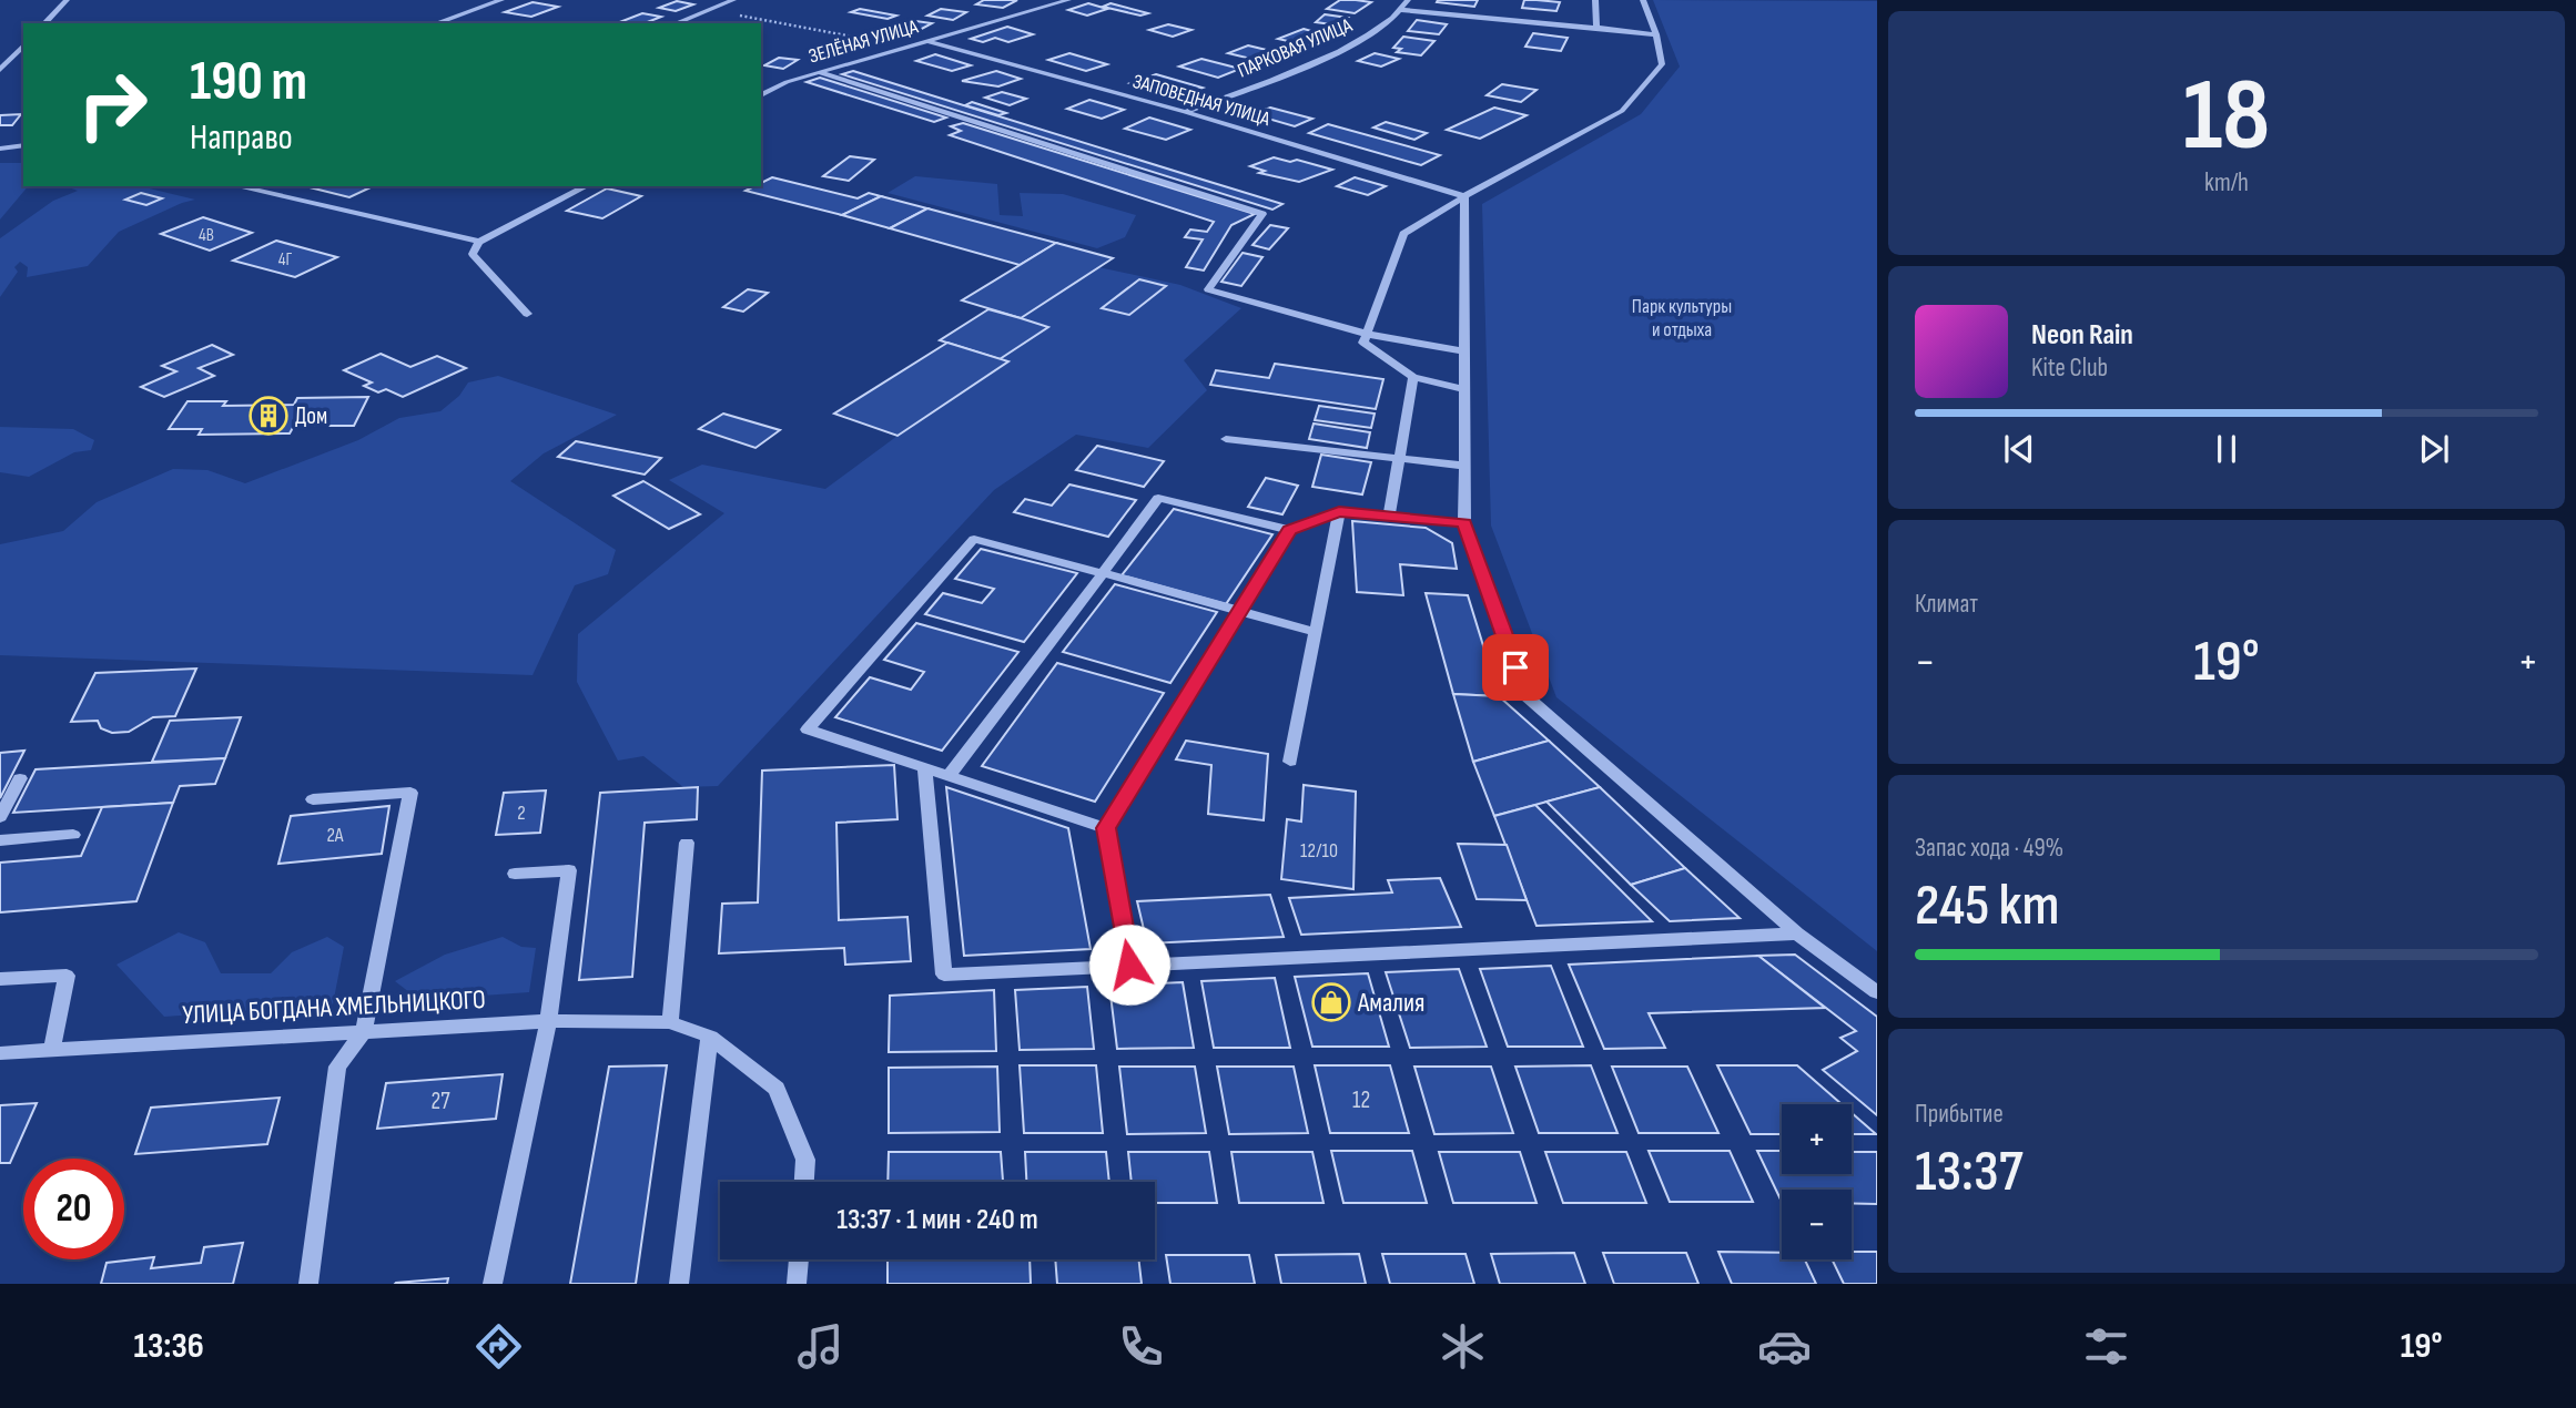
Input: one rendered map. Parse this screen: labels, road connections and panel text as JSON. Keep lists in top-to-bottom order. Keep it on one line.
{"streets":{"street":["ЗЕЛЁНАЯ УЛИЦА","ПАРКОВАЯ УЛИЦА","ЗАПОВЕДНАЯ УЛИЦА","УЛИЦА БОГДАНА ХМЕЛЬНИЦКОГО"]},"crossings":[["ЗЕЛЁНАЯ УЛИЦА","ЗАПОВЕДНАЯ УЛИЦА"],["ПАРКОВАЯ УЛИЦА","ЗАПОВЕДНАЯ УЛИЦА"]],"parks":["Парк культуры и отдыха"],"places":{"building":["Дом"],"shop":["Амалия"]},"house_numbers":["4В","4Г","2","2А","12/10","12","27"],"page":{"tile":[["18","km/h"],"Климат",["Запас хода · 49%","245 km"],["Прибытие","13:37"]],"turn":["190 m","Направо"],"song":["Neon Rain","Kite Club"],"heat":["−","19°","+"],"map_buttons":["+","−"],"limit":"20","trip":"13:37 · 1 мин · 240 m","tabs":["13:36","19°"]}}
